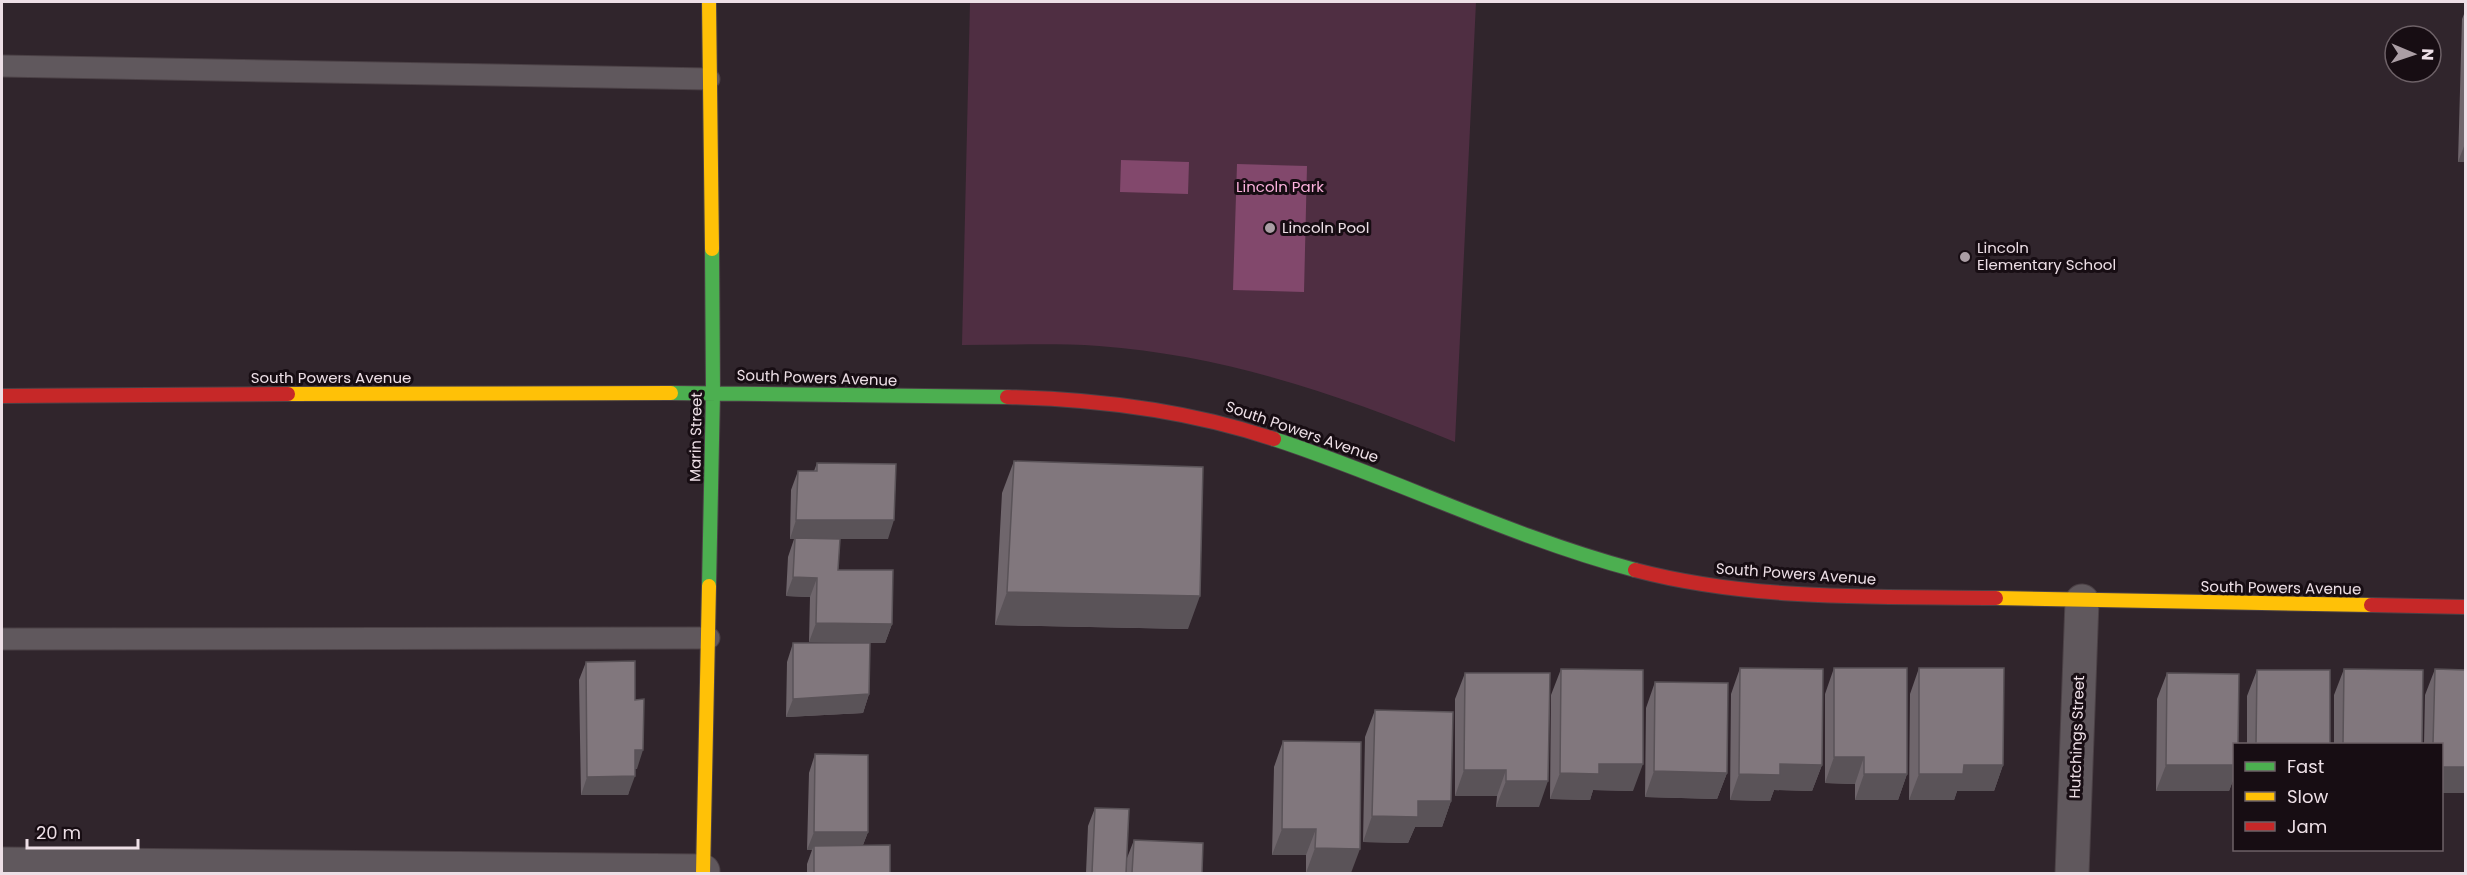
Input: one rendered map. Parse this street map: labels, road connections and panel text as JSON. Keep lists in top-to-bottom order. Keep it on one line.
{"streets":{"street":["South Powers Avenue","Marin Street","Hutchings Street"]},"crossings":[["South Powers Avenue","Marin Street"],["South Powers Avenue","Hutchings Street"]],"parks":["Lincoln Park"],"places":["Lincoln Pool","Lincoln Elementary School"],"legend":["Fast","Slow","Jam"],"scale_bar":"20 m","north":"right"}
